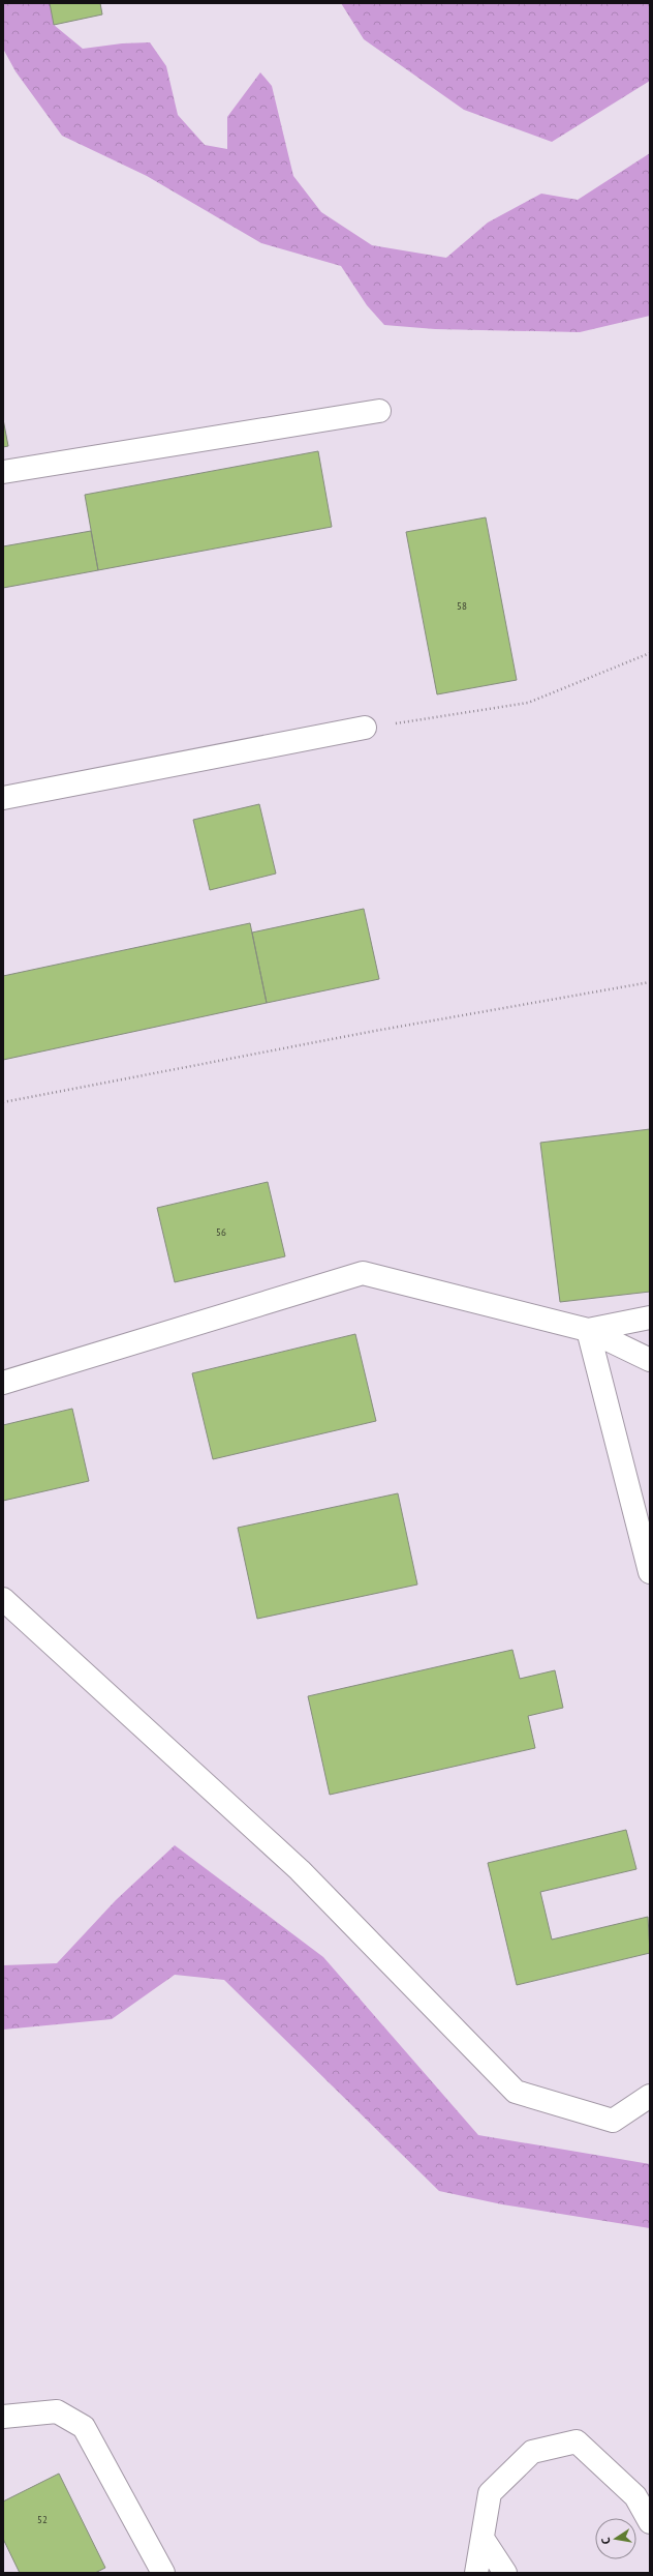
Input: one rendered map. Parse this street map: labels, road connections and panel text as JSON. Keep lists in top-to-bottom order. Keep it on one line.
{"house_numbers":["58","56","52"],"north":"left"}
